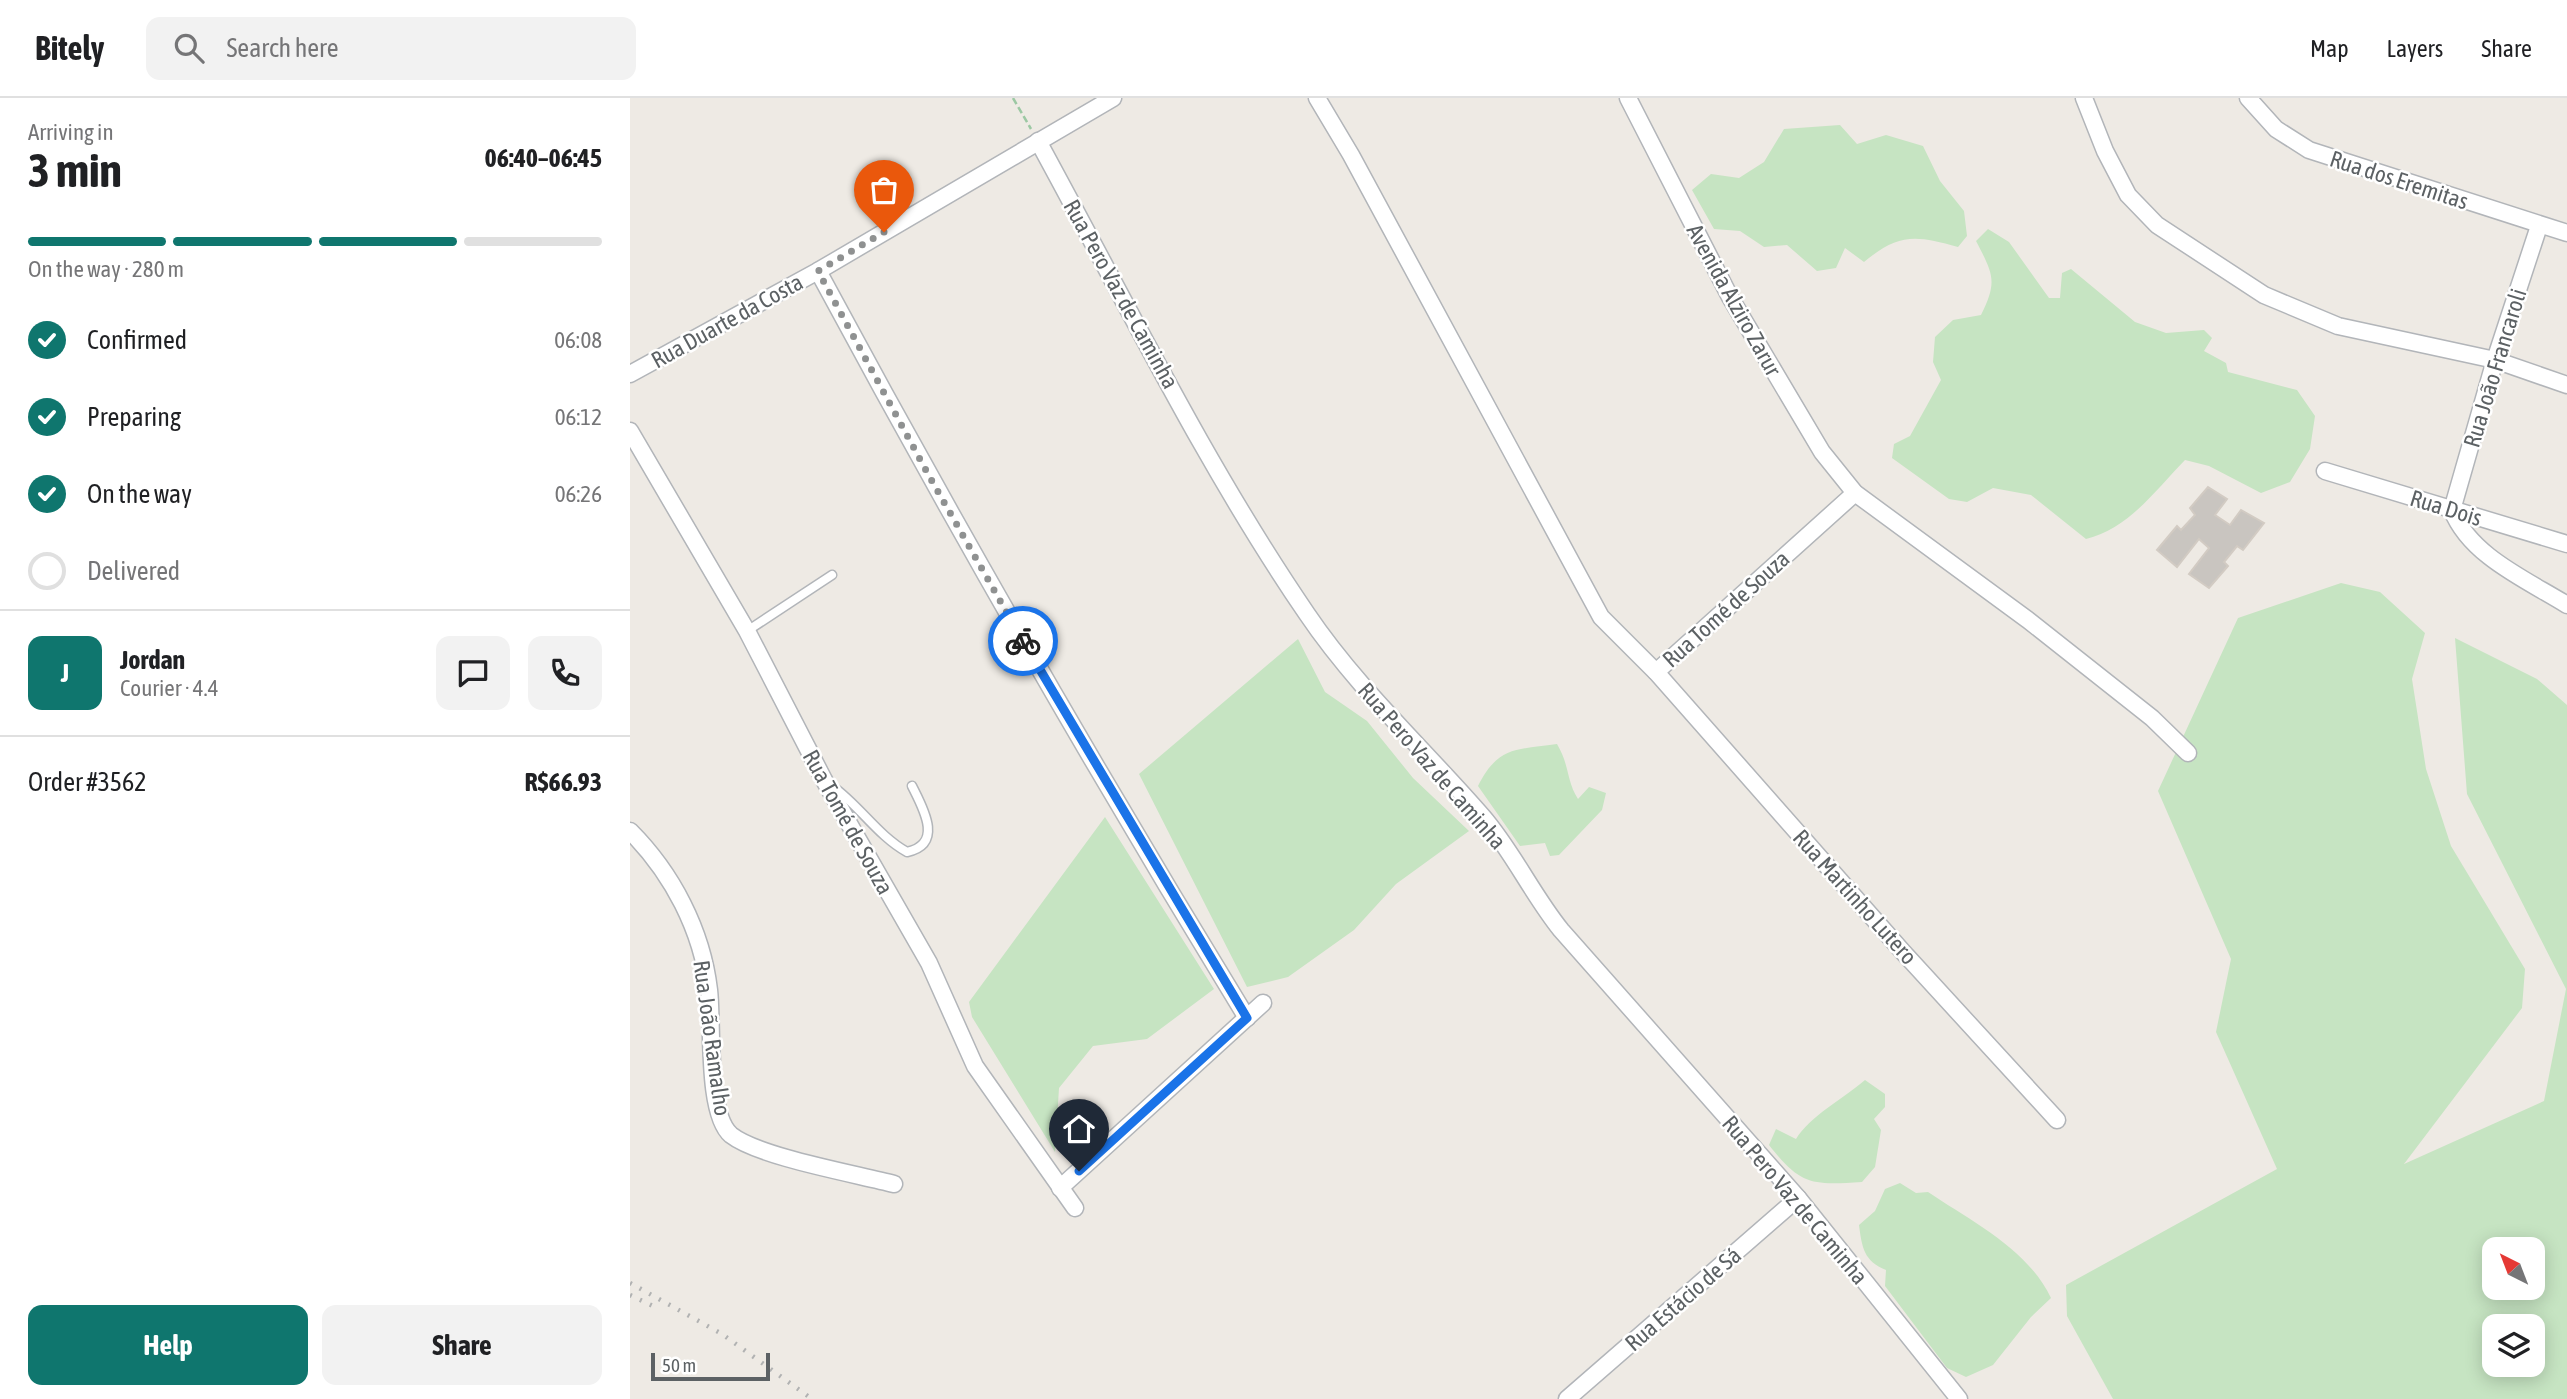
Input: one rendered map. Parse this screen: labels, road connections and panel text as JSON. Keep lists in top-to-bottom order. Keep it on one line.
{"streets":{"street":["Rua dos Eremitas","Rua Pero Vaz de Caminha","Avenida Alziro Zarur","Rua Duarte da Costa","Rua João Francaroli","Rua Dois","Rua Tomé de Souza","Rua Martinho Lutero","Rua João Ramalho","Rua Estácio de Sá"]},"crossings":[["Rua dos Eremitas","Rua João Francaroli"],["Rua Pero Vaz de Caminha","Rua Duarte da Costa"],["Rua Pero Vaz de Caminha","Rua Estácio de Sá"],["Avenida Alziro Zarur","Rua Tomé de Souza"],["Rua João Francaroli","Rua Dois"],["Rua Tomé de Souza","Rua Martinho Lutero"]],"scale_bar":"50 m","north":"top left","page":{"header":"Bitely","search":"Search here","nav":["Map","Layers","Share"],"heading":["3 min","Arriving in","06:40–06:45"],"panel":["Jordan","Courier · 4.4","Order #3562","R$66.93"],"bar":"On the way · 280 m","list":[["Confirmed","06:08"],["Preparing","06:12"],["On the way","06:26"],"Delivered"],"round":"J","buttons":["Help","Share"],"scale":"50 m"}}
